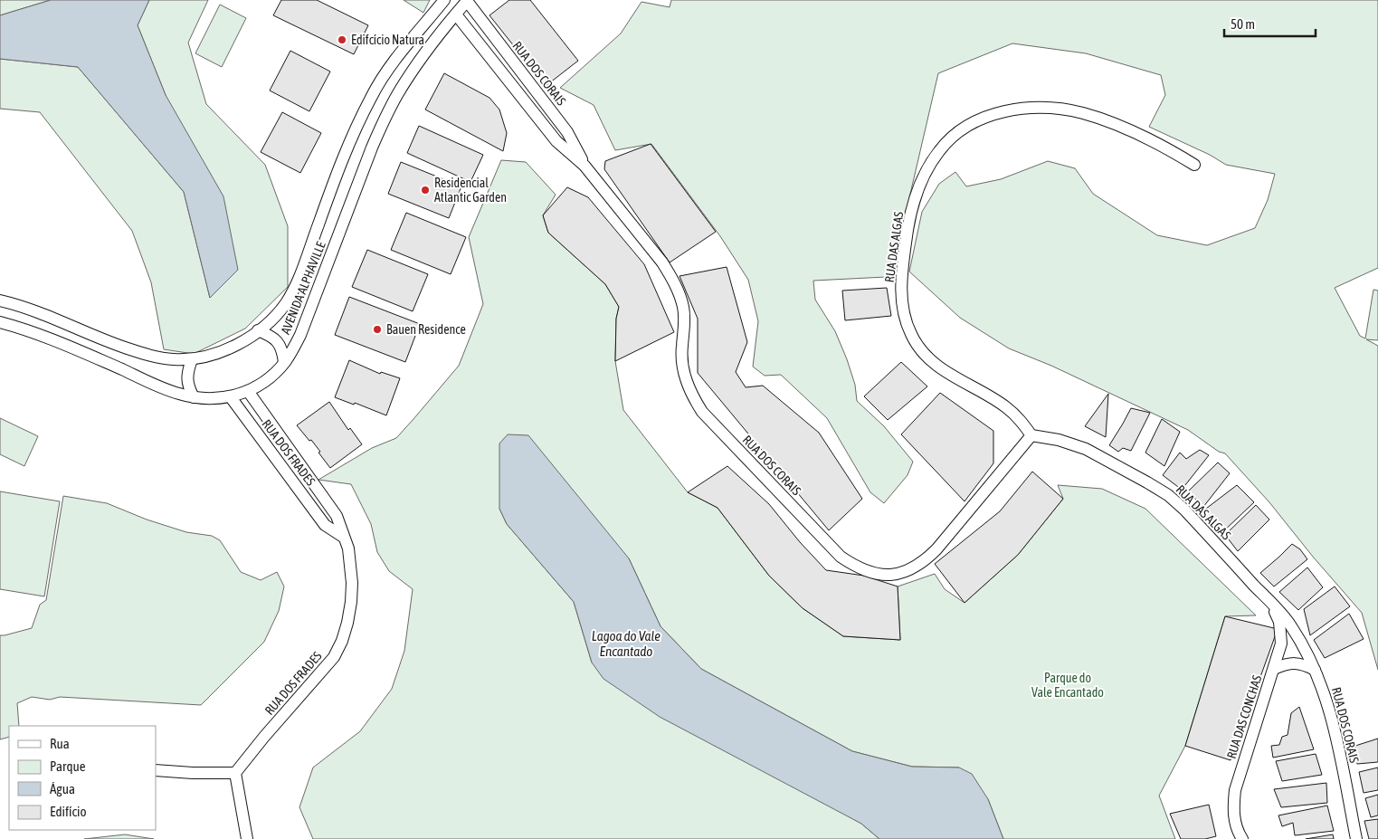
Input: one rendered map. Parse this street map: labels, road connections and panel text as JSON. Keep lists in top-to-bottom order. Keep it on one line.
{"streets":{"street":["RUA DOS CORAIS","RUA DAS ALGAS","AVENIDA ALPHAVILLE","RUA DOS FRADES","RUA DAS CONCHAS"]},"crossings":[["RUA DOS CORAIS","RUA DAS ALGAS"],["RUA DOS CORAIS","AVENIDA ALPHAVILLE"],["RUA DOS CORAIS","RUA DAS CONCHAS"],["RUA DAS ALGAS","RUA DAS CONCHAS"],["AVENIDA ALPHAVILLE","RUA DOS FRADES"]],"water":["Lagoa do Vale Encantado"],"parks":["Parque do Vale Encantado"],"places":["Edifcício Natura","Residencial Atlantic Garden","Bauen Residence"],"legend":["Rua","Parque","Água","Edifício"],"scale_bar":"50 m"}
